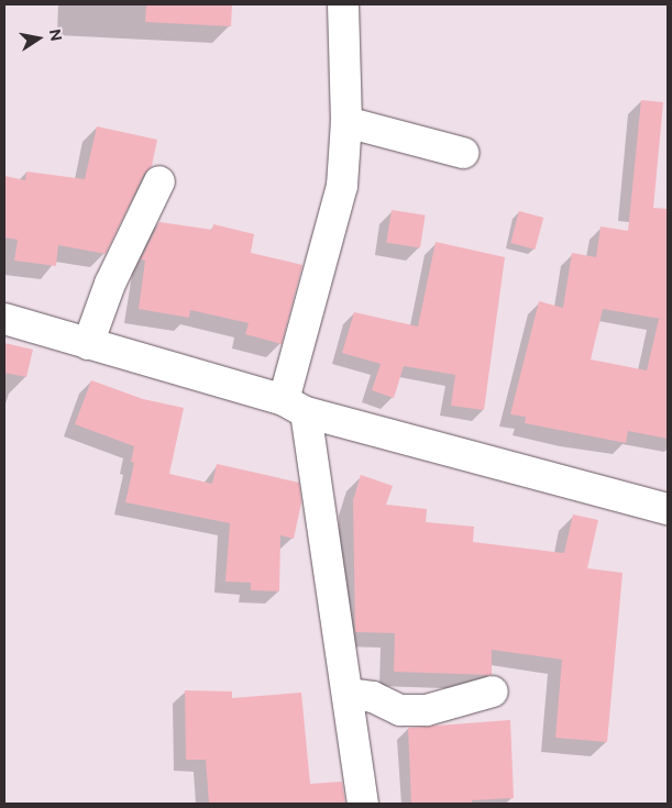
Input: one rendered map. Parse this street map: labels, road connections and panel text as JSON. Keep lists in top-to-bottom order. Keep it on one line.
{"north":"right"}
